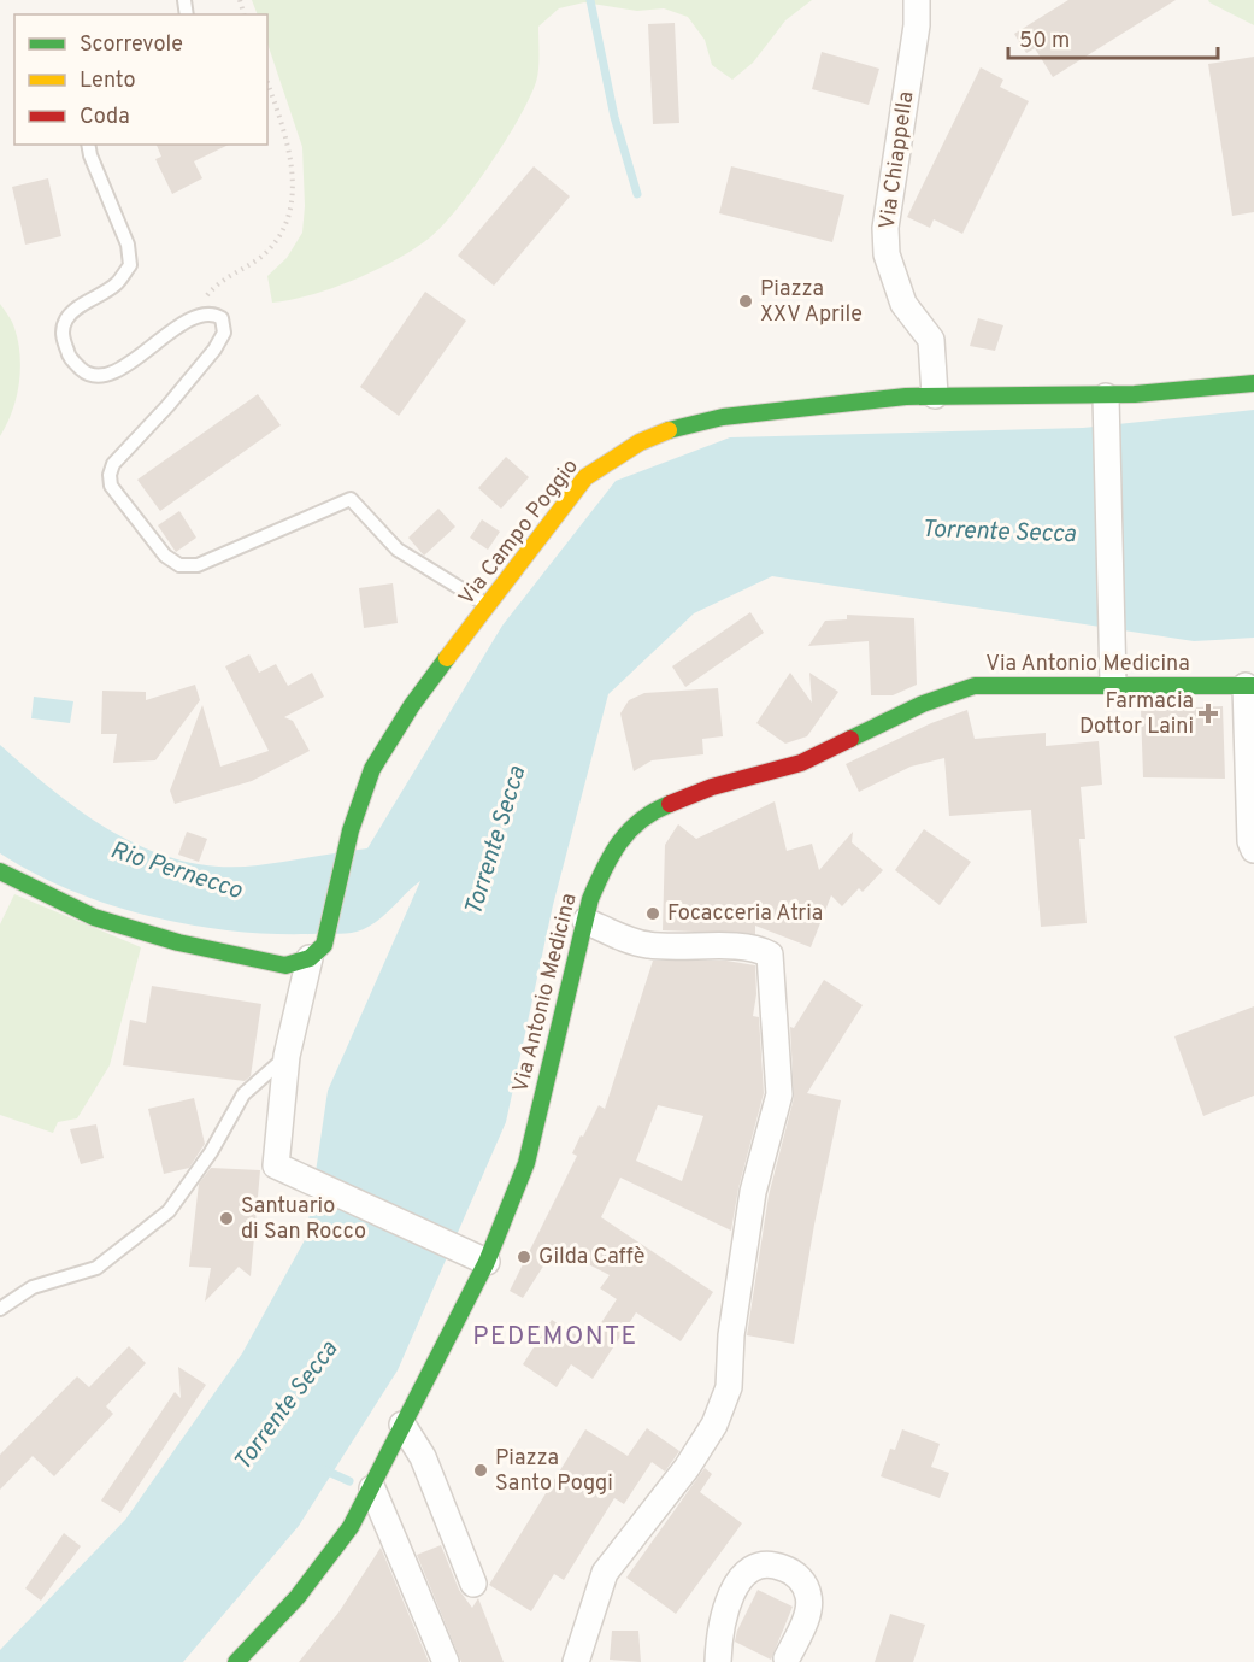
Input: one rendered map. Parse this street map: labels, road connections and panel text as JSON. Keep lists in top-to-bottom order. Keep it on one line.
{"streets":{"main road":["Via Campo Poggio","Via Antonio Medicina"],"street":["Via Chiappella"]},"crossings":[["Via Chiappella","Via Campo Poggio"]],"districts":["PEDEMONTE"],"water":["Torrente Secca","Rio Pernecco"],"places":{"other":["Piazza XXV Aprile","Focacceria Atria","Santuario di San Rocco","Gilda Caffè","Piazza Santo Poggi"],"health":["Farmacia Dottor Laini"]},"legend":["Scorrevole","Lento","Coda"],"scale_bar":"50 m"}
